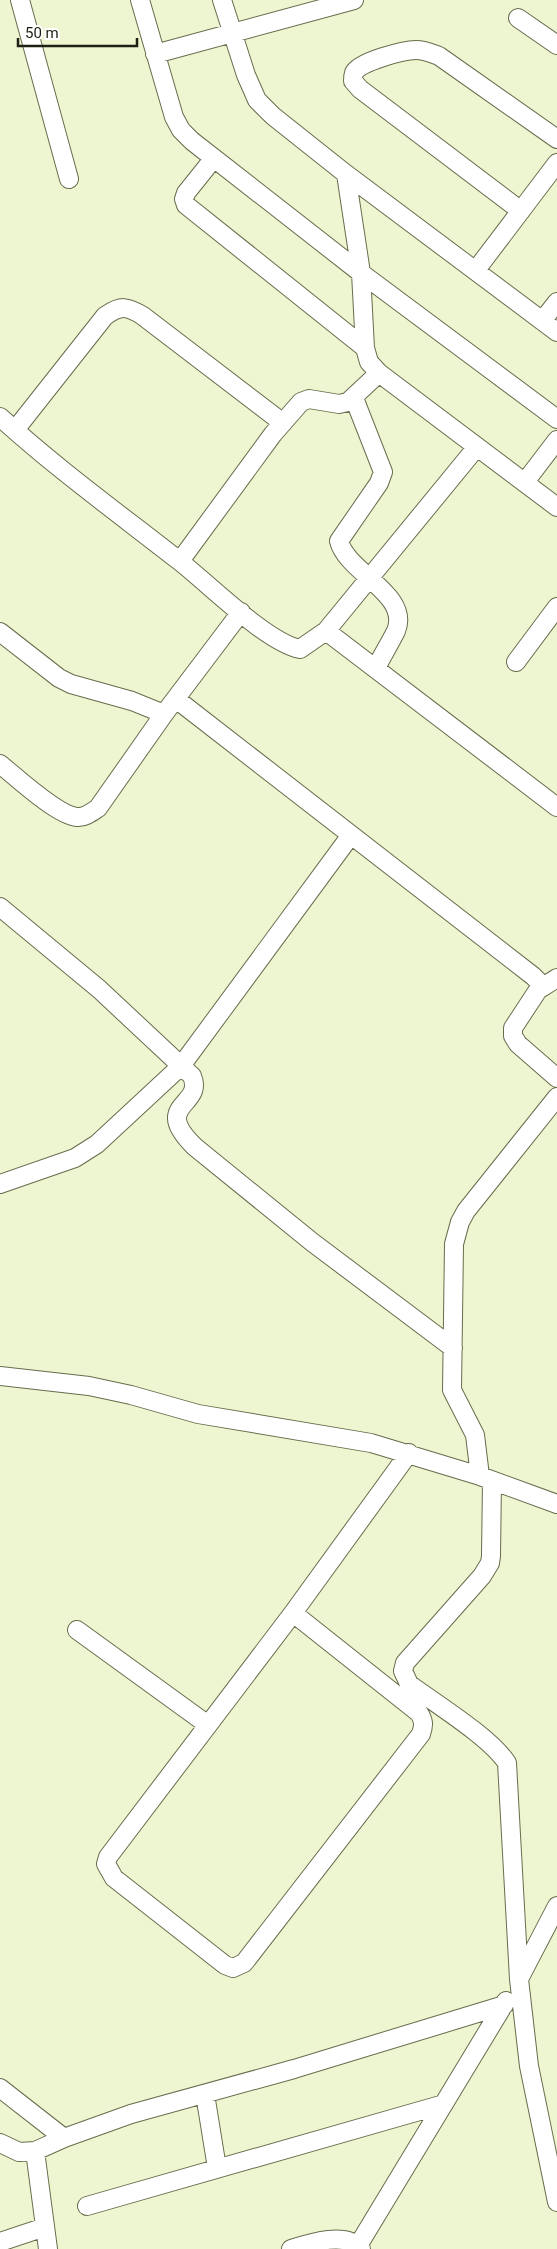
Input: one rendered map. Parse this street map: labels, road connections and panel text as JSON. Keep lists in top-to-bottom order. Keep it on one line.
{"scale_bar":"50 m"}
